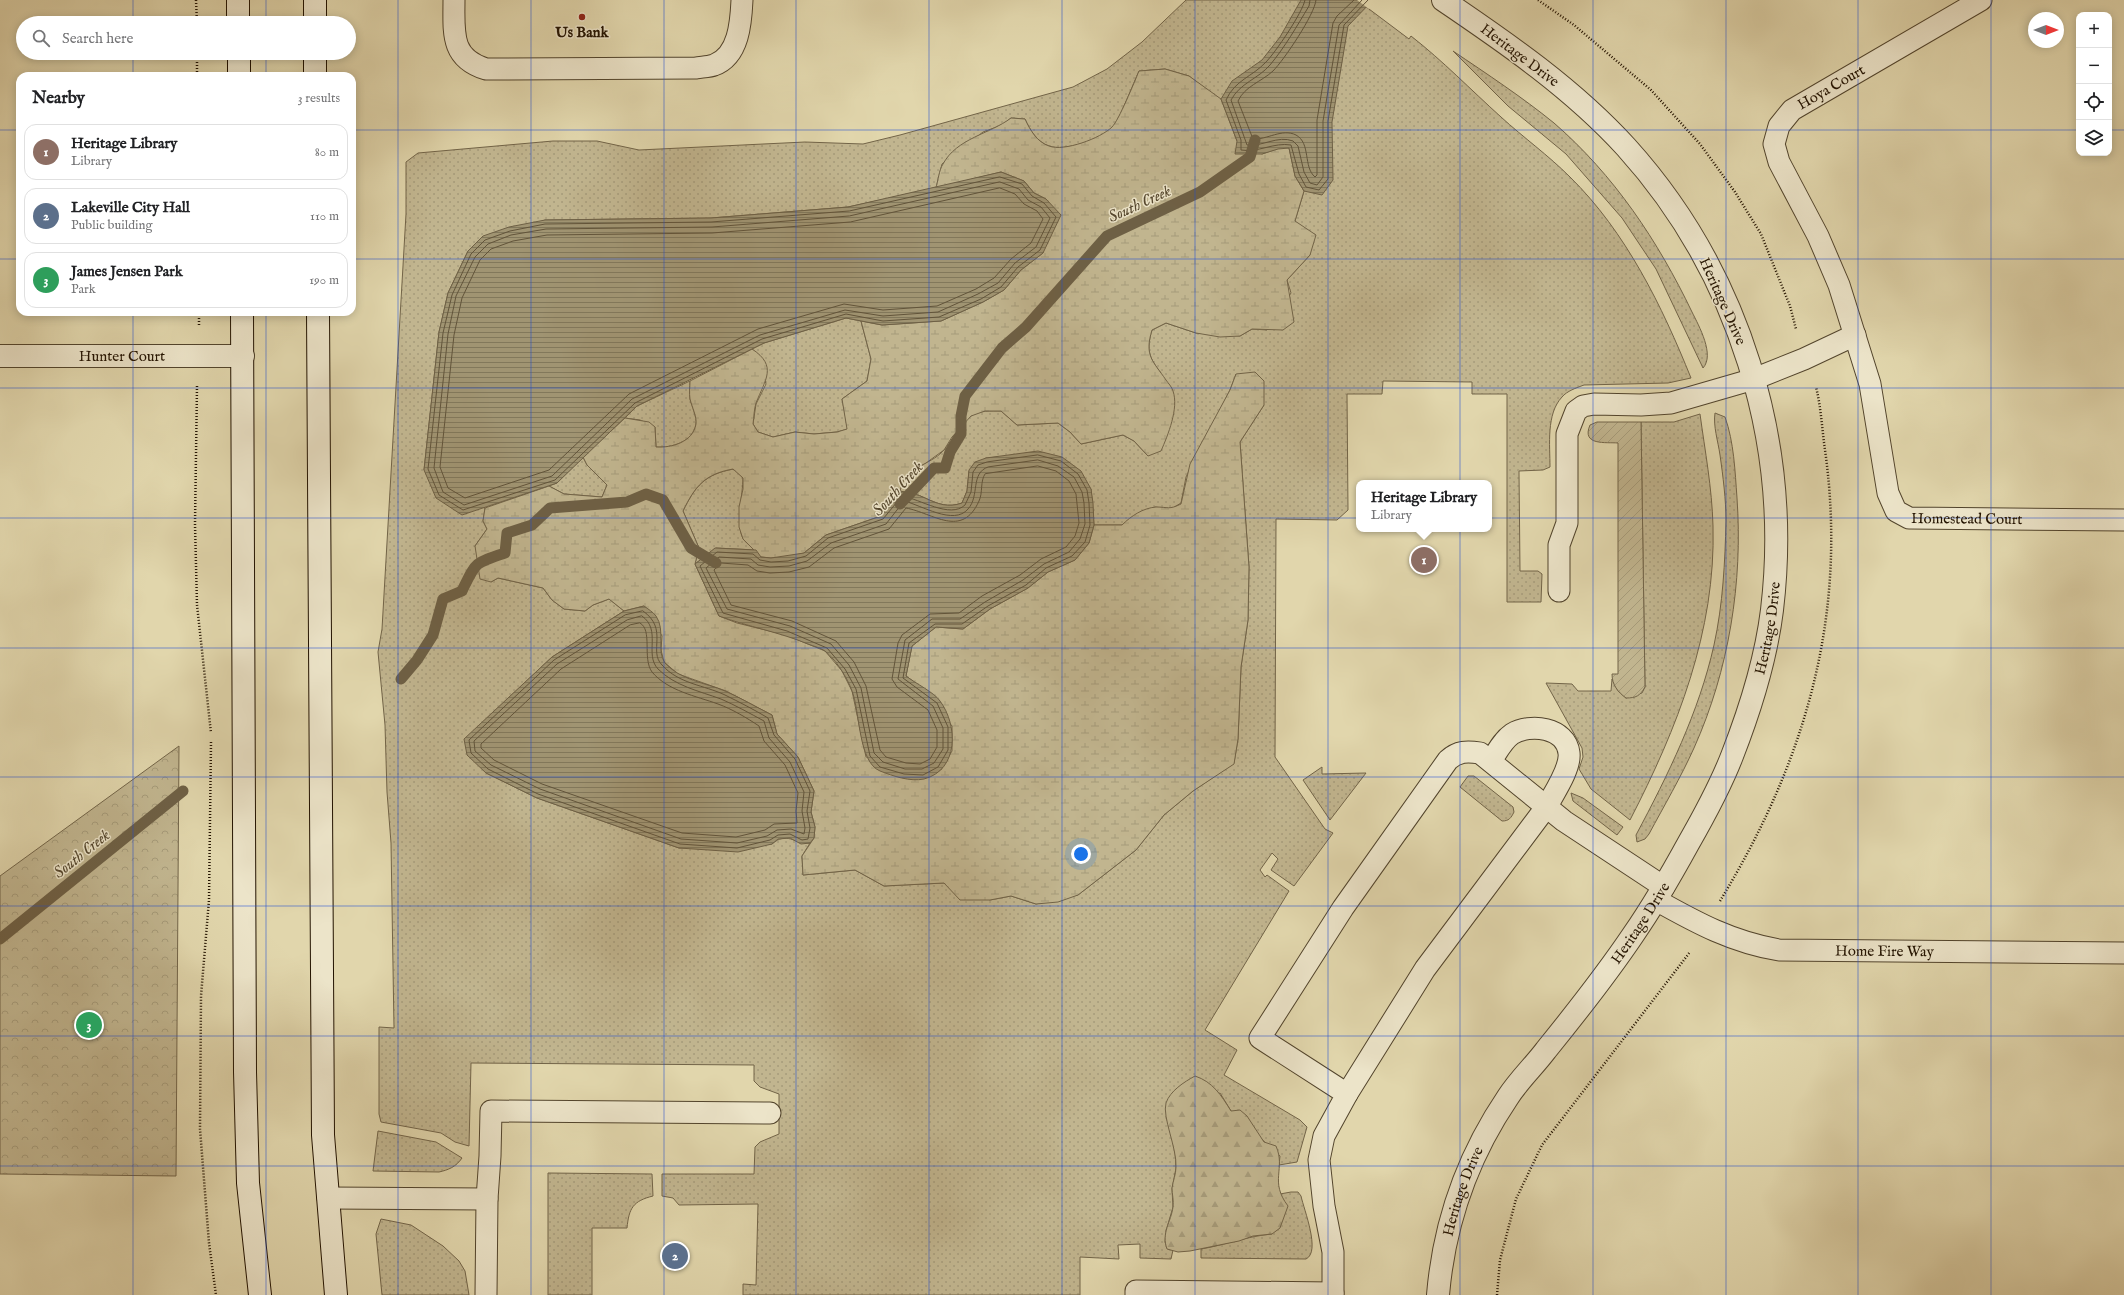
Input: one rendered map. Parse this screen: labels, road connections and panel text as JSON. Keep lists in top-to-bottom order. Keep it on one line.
{"streets":{"main road":["Heritage Drive","Hunter Court"],"lane":["Hoya Court","Homestead Court","Home Fire Way"]},"crossings":[["Heritage Drive","Home Fire Way"],["Hoya Court","Homestead Court"]],"water":["South Creek"],"places":["Us Bank"],"north":"right","page":{"map_buttons":["+","−"],"search":"Search here","heading":["Nearby","3 results"],"list":[{"mark":"1","name":"Heritage Library","note":"Library","value":"80 m"},{"mark":"2","name":"Lakeville City Hall","note":"Public building","value":"110 m"},{"mark":"3","name":"James Jensen Park","note":"Park","value":"190 m"}],"popup":["Heritage Library","Library"],"pins":["1","3","2"]}}
